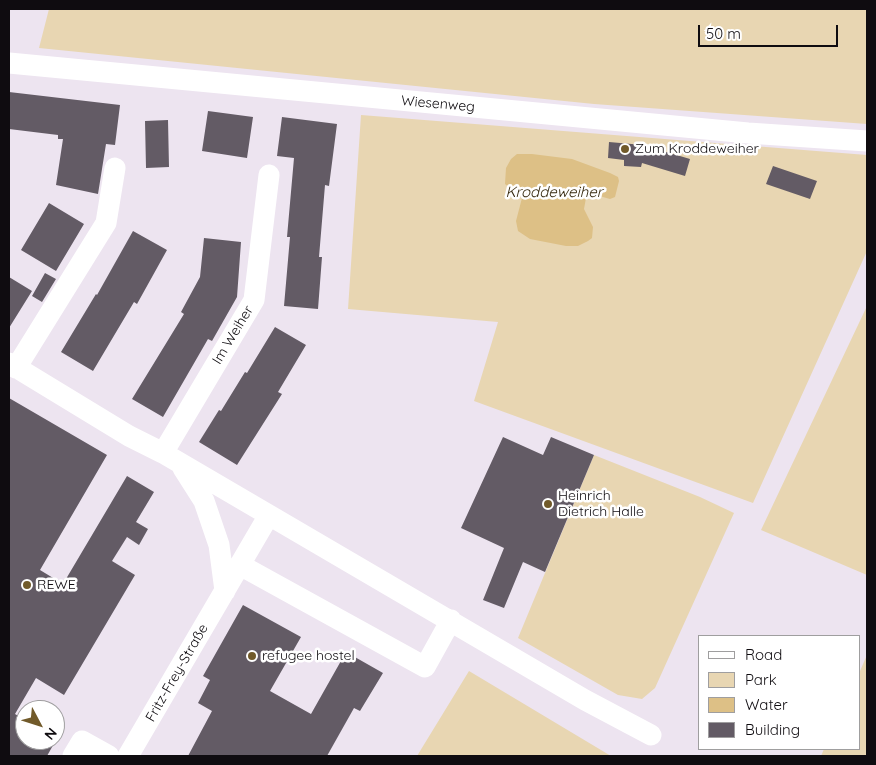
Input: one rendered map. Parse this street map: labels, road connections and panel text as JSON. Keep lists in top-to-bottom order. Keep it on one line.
{"streets":{"street":["Wiesenweg","Im Weiher","Fritz-Frey-Straße"]},"water":["Kroddeweiher"],"places":["Zum Kroddeweiher","Heinrich Dietrich Halle","REWE","refugee hostel"],"legend":["Road","Park","Water","Building"],"scale_bar":"50 m","north":"bottom right"}
